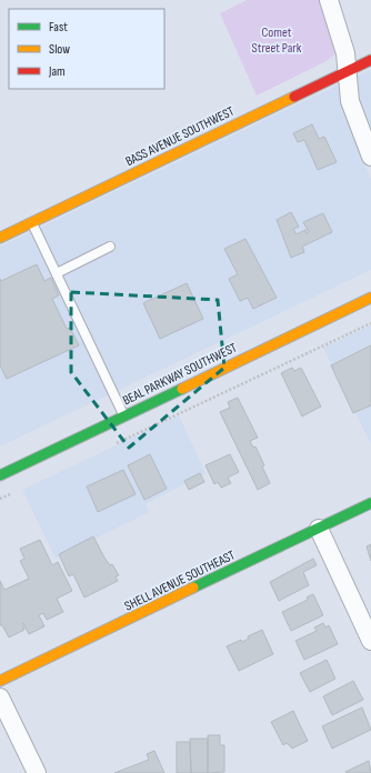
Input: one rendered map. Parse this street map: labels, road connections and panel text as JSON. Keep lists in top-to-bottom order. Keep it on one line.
{"streets":{"street":["BASS AVENUE SOUTHWEST","BEAL PARKWAY SOUTHWEST","SHELL AVENUE SOUTHEAST"]},"parks":["Comet Street Park"],"legend":["Fast","Slow","Jam"]}
